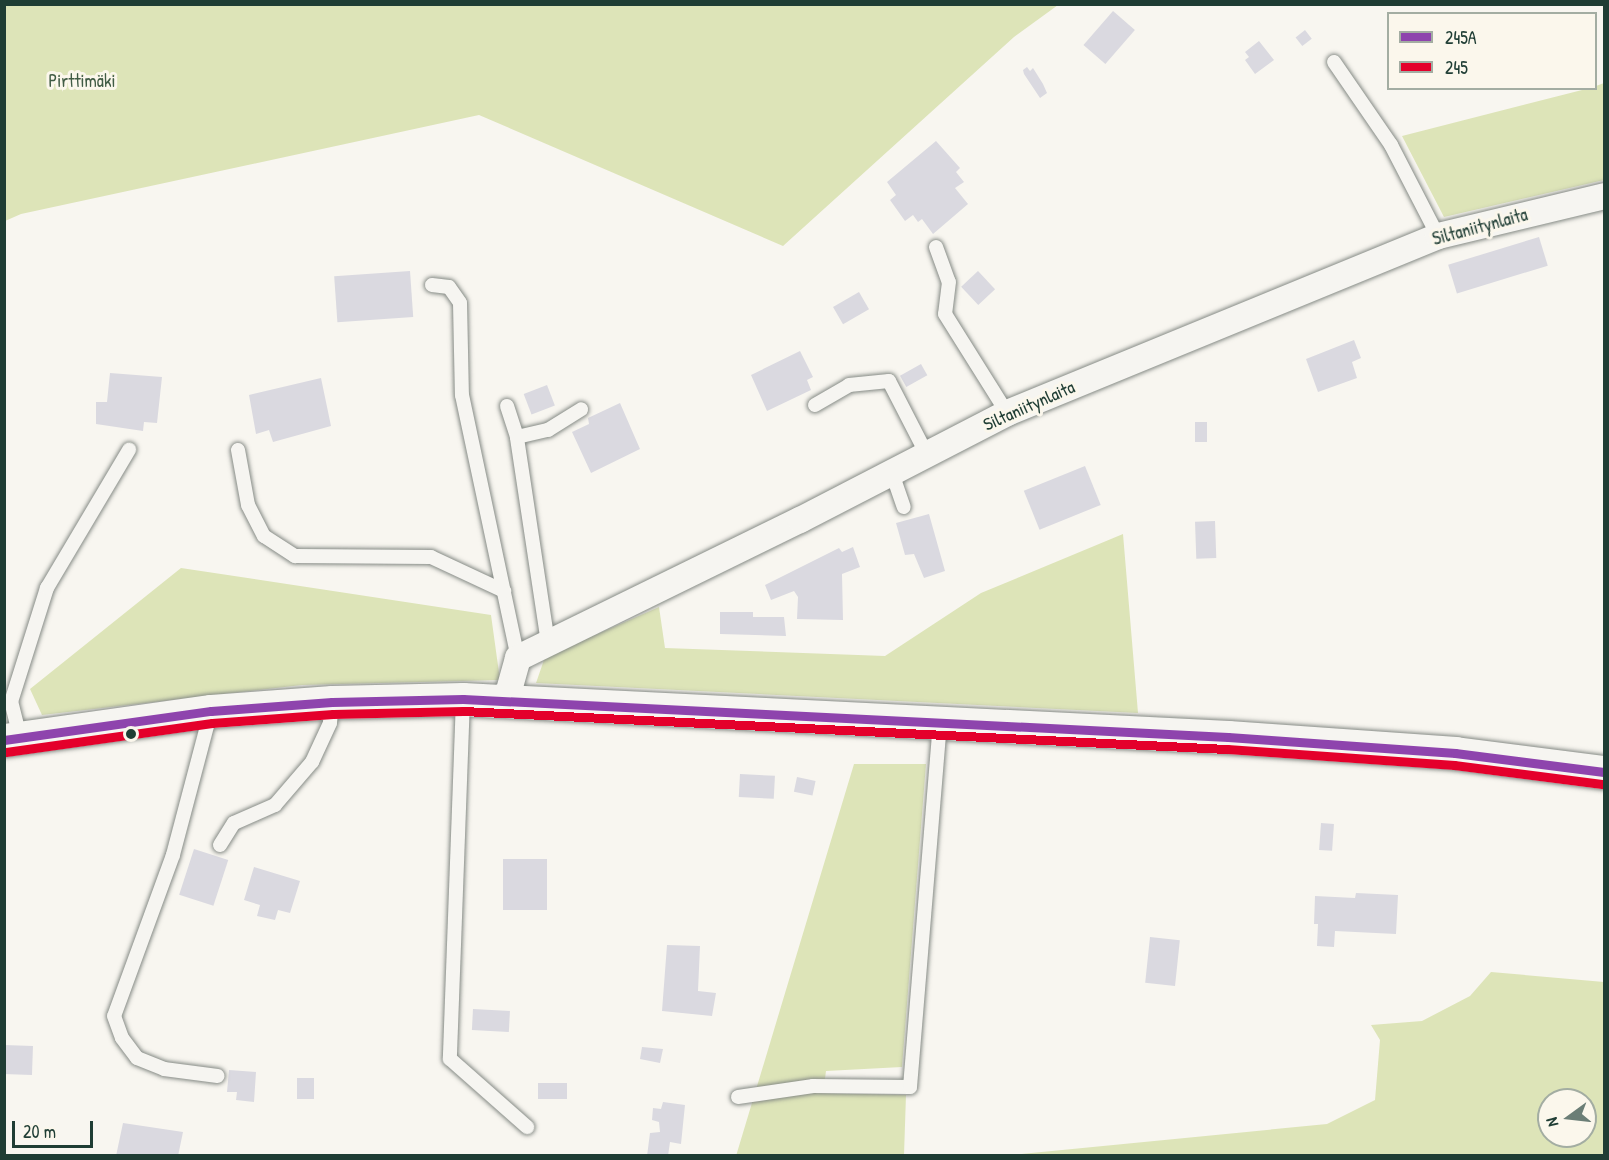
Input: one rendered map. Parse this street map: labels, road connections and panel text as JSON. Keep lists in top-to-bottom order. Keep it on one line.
{"streets":{"street":["Siltaniitynlaita"]},"parks":["Pirttimäki"],"lines":["transit line 245A","transit line 245"],"legend":["245A","245"],"scale_bar":"20 m","north":"left"}
